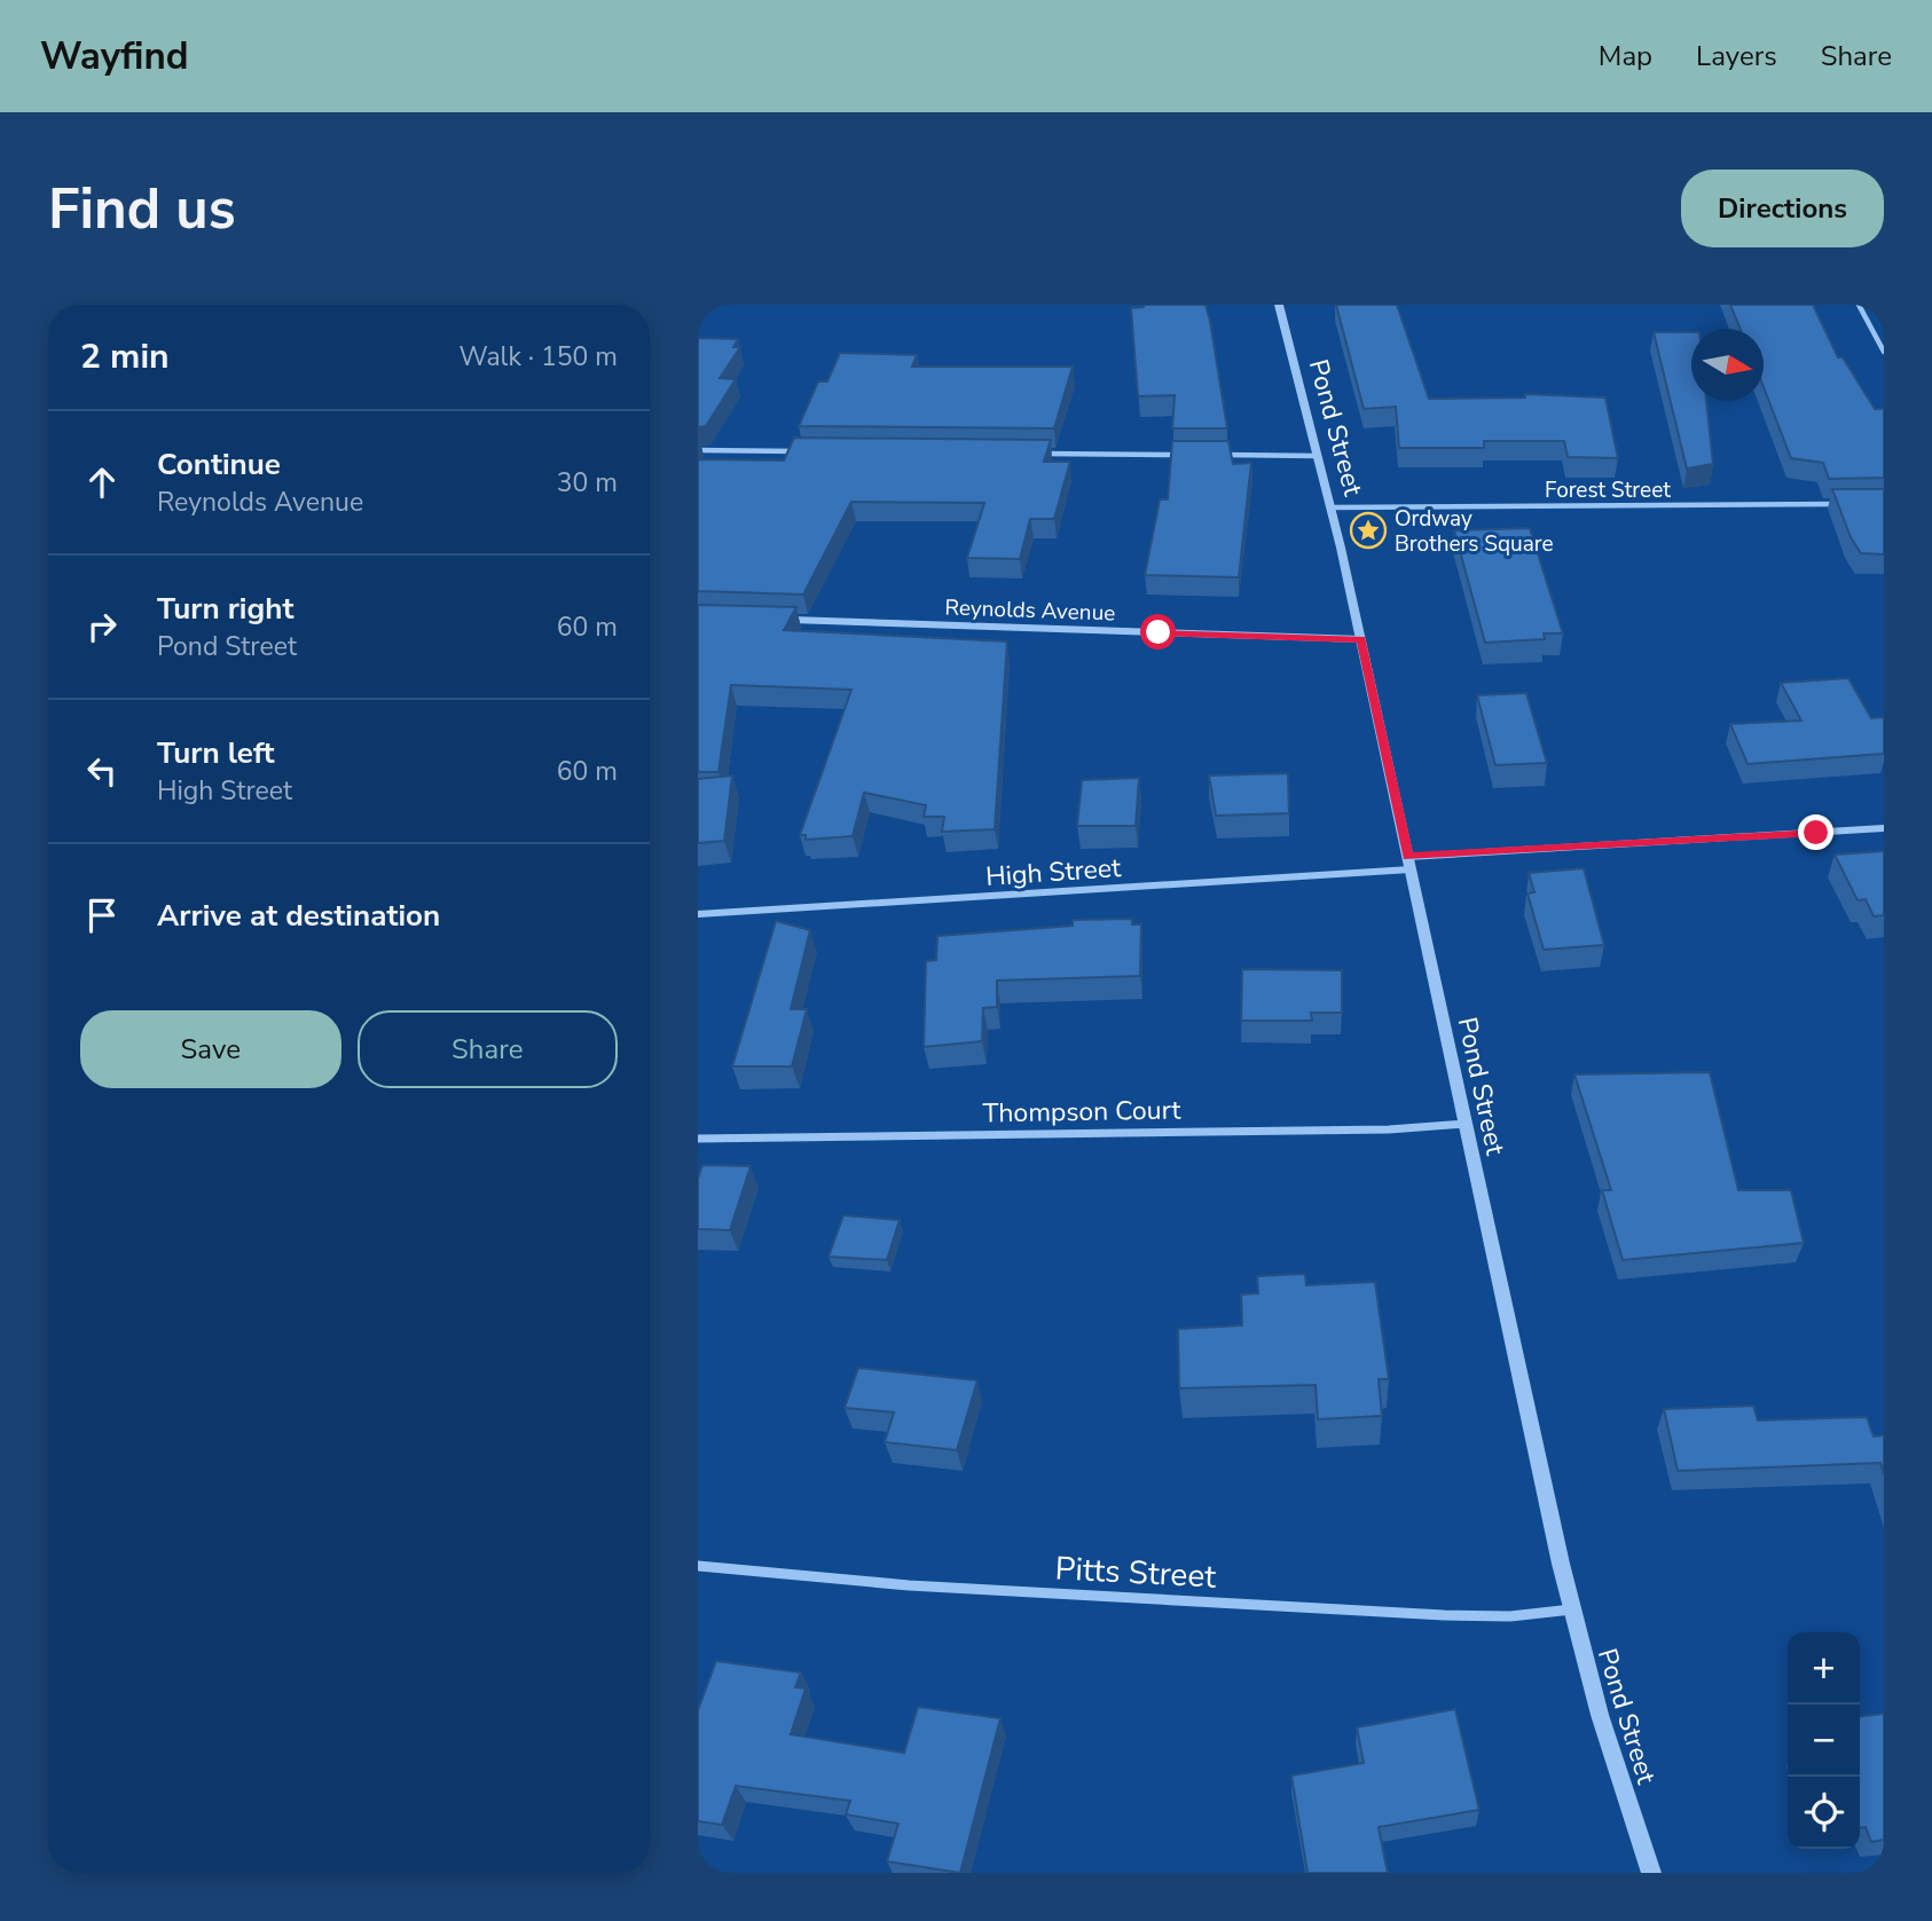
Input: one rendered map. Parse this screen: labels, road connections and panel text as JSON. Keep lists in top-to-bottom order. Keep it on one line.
{"streets":{"street":["Pond Street","Forest Street","Reynolds Avenue","High Street","Thompson Court","Pitts Street"]},"crossings":[["Pond Street","Forest Street"],["Pond Street","Reynolds Avenue"],["Pond Street","High Street"],["Pond Street","Thompson Court"],["Pond Street","Pitts Street"]],"places":{"place":["Ordway Brothers Square"]},"north":"right","page":{"header":"Wayfind","nav":["Map","Layers","Share"],"buttons":["Directions",["Save","Share"]],"title":"Find us","heading":["2 min","Walk · 150 m"],"list":[["Continue","Reynolds Avenue","30 m"],["Turn right","Pond Street","60 m"],["Turn left","High Street","60 m"],"Arrive at destination"],"map_buttons":["+","−"]}}
